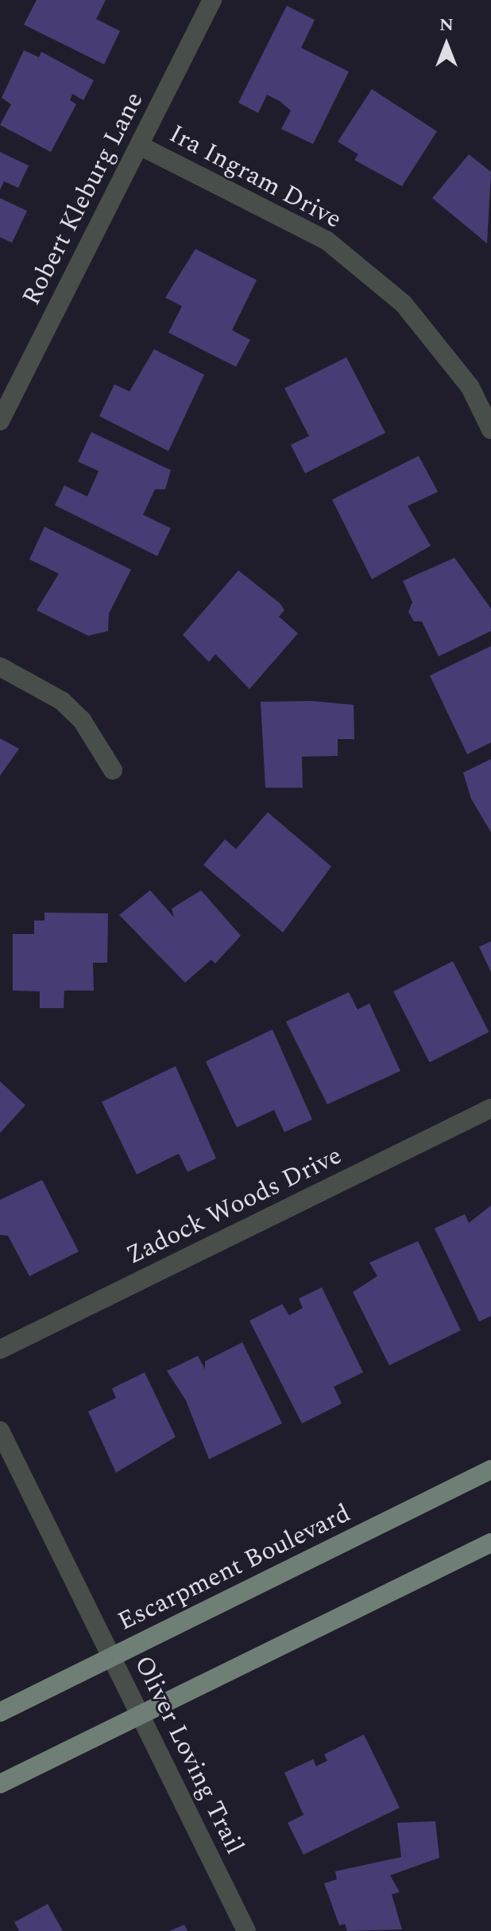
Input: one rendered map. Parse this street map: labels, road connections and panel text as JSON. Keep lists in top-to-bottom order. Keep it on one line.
{"streets":{"main road":["Escarpment Boulevard"],"street":["Ira Ingram Drive","Robert Kleburg Lane","Zadock Woods Drive","Oliver Loving Trail"]},"crossings":[["Ira Ingram Drive","Robert Kleburg Lane"],["Escarpment Boulevard","Oliver Loving Trail"]],"north":"top"}
